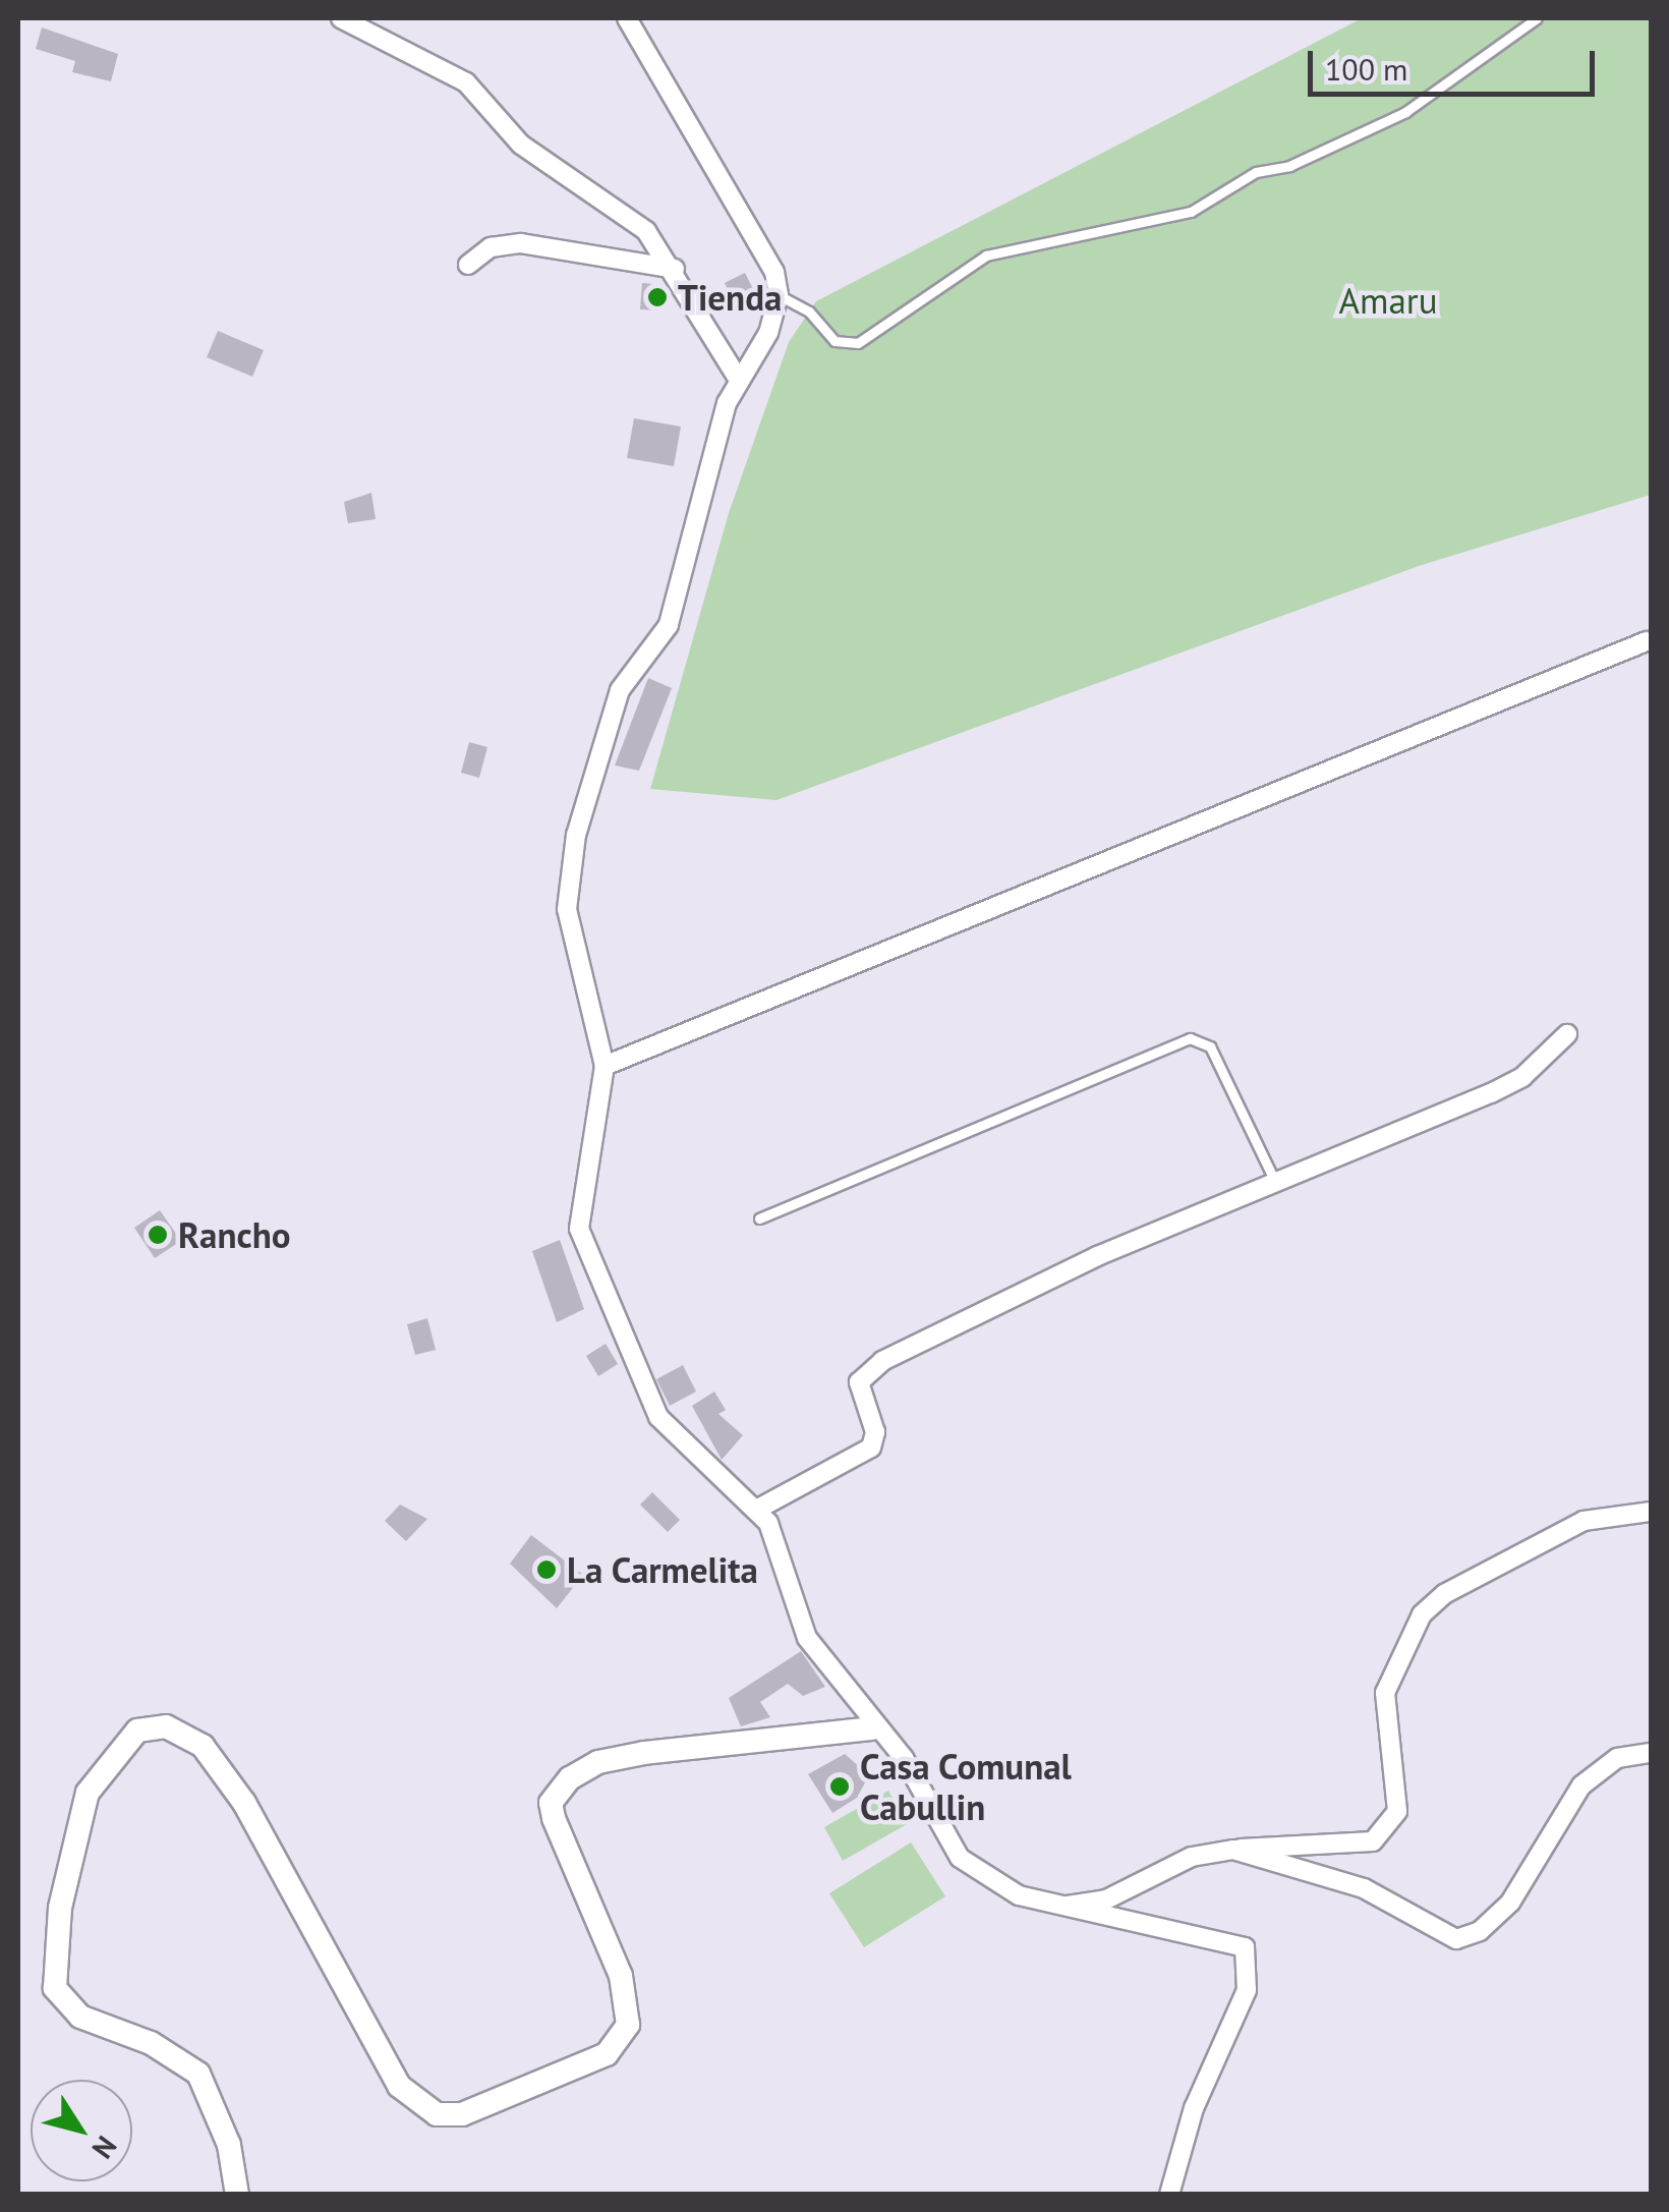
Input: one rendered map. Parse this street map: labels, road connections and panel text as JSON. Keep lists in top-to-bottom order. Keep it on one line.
{"parks":["Amaru"],"places":["Tienda","Rancho","La Carmelita","Casa Comunal Cabullin"],"scale_bar":"100 m","north":"bottom right"}
